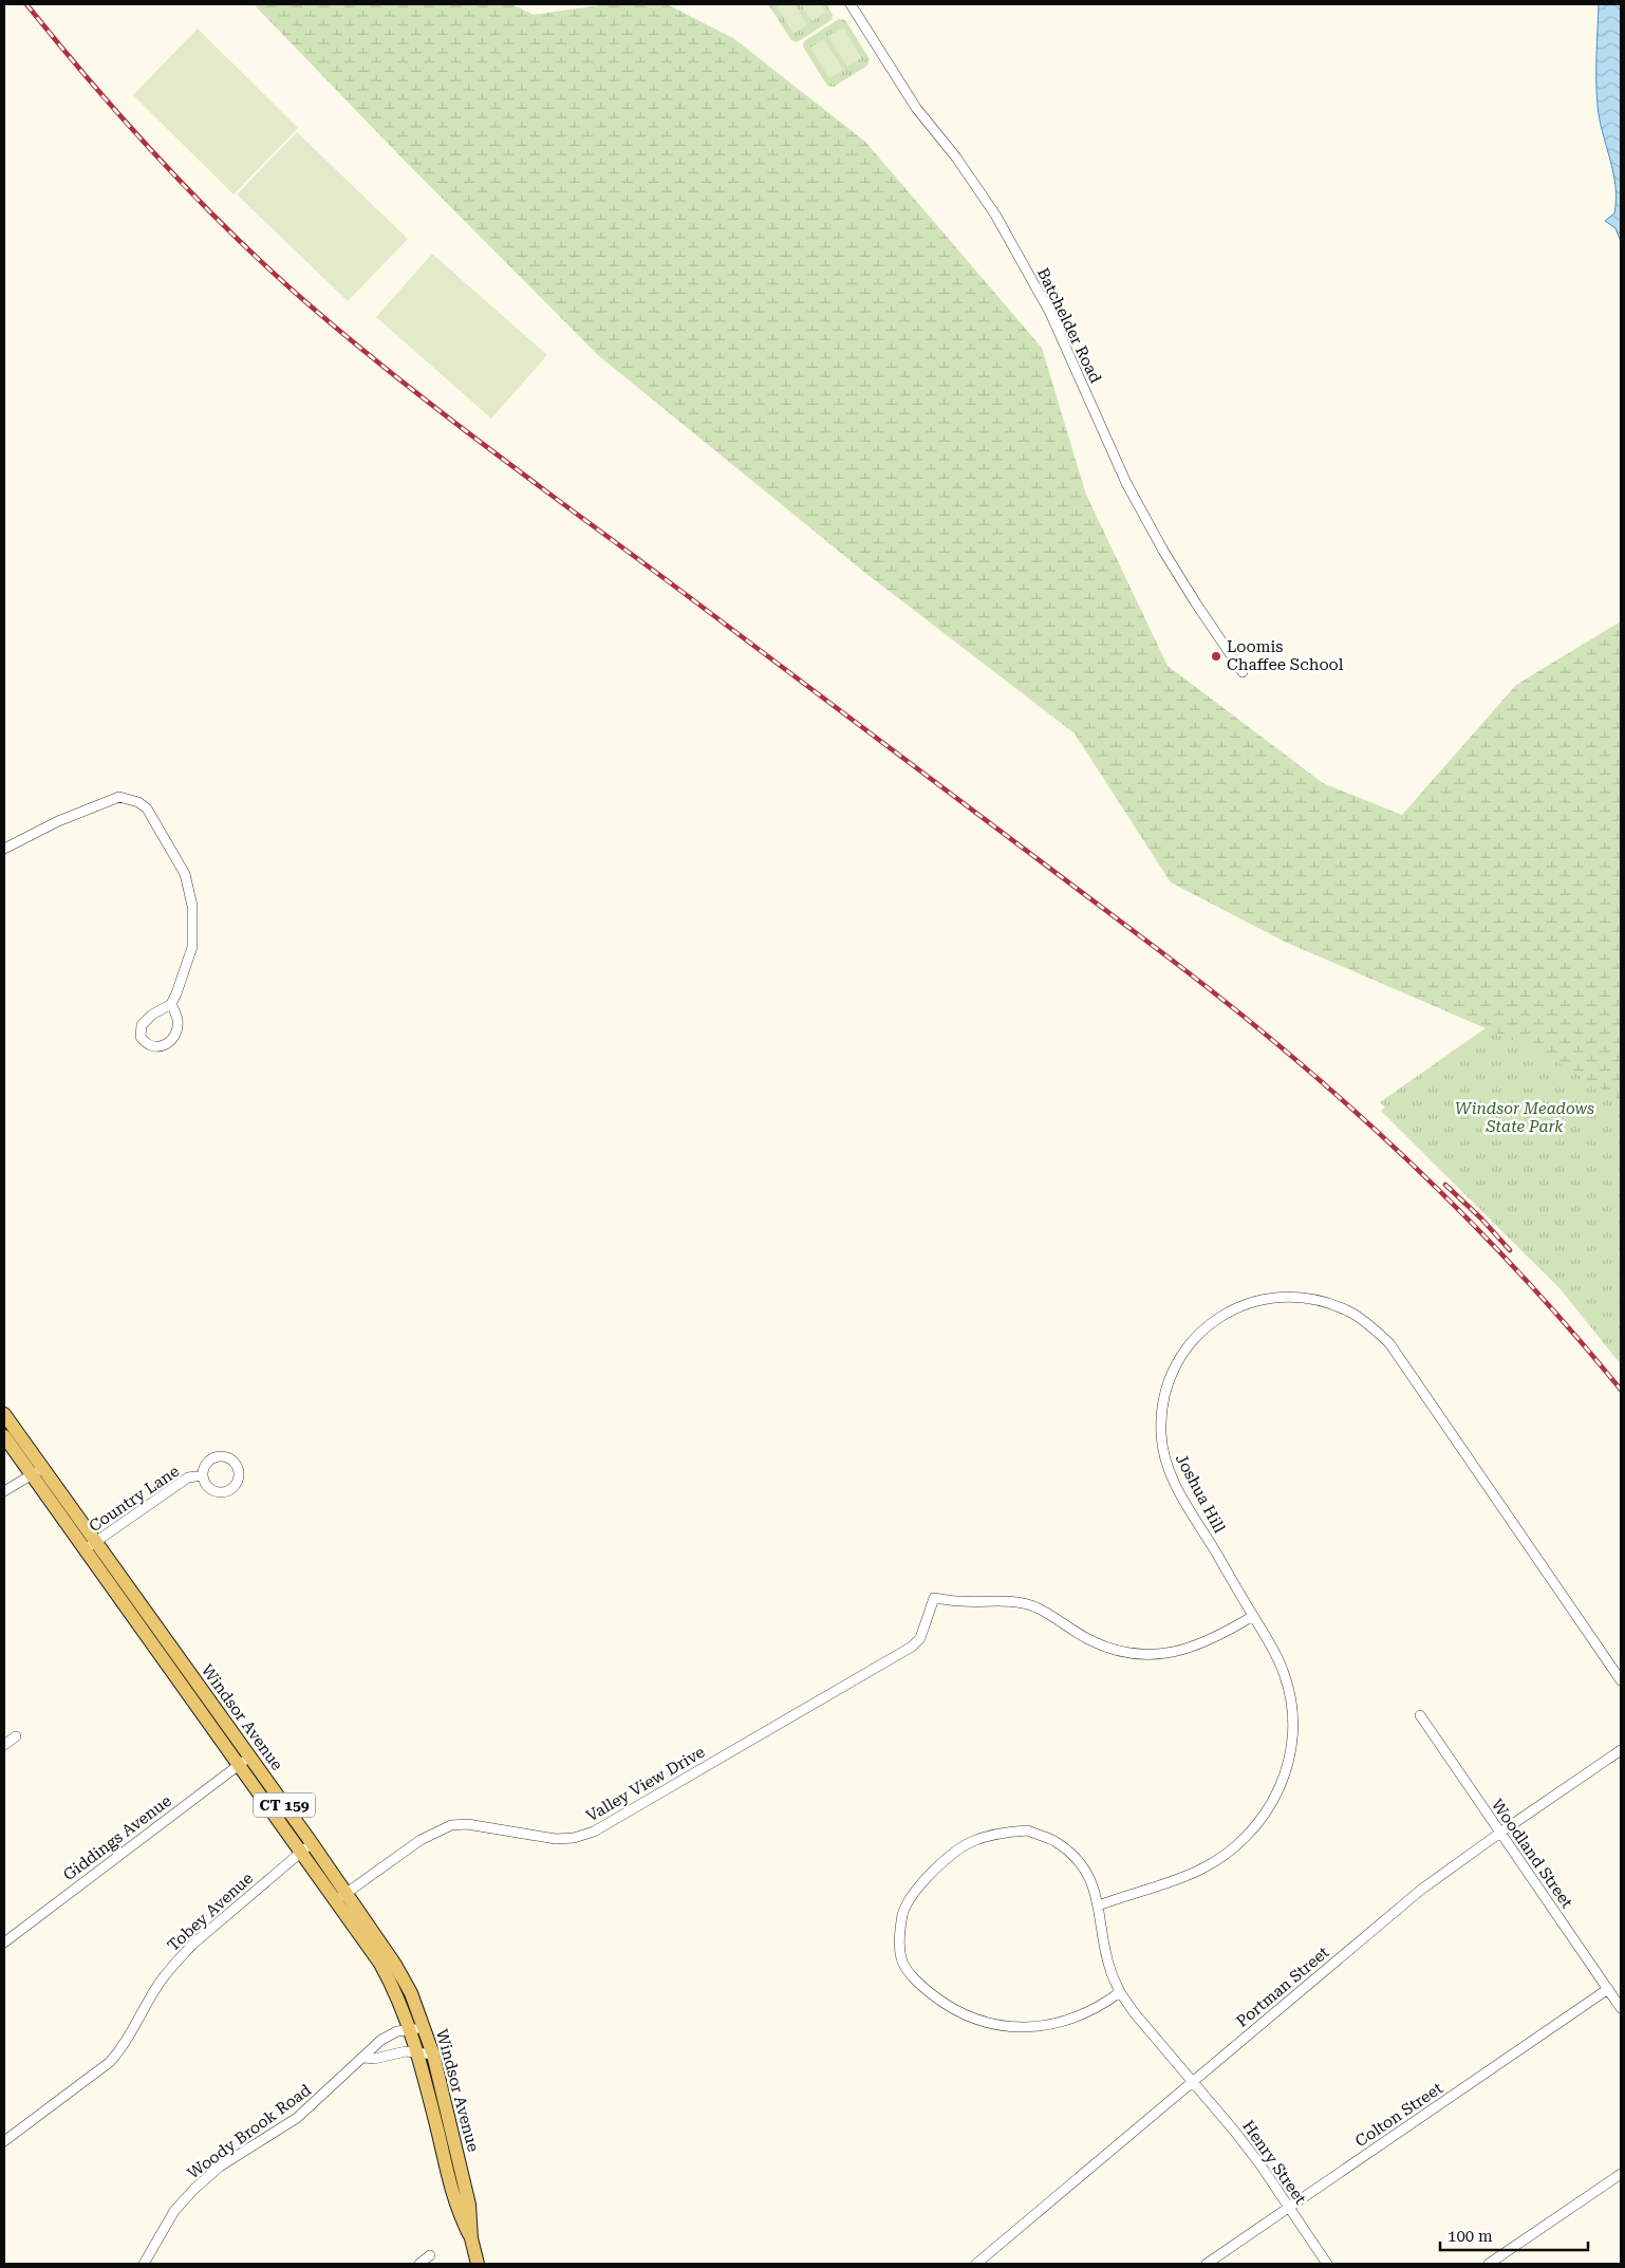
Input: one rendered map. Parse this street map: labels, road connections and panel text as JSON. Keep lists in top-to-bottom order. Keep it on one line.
{"streets":{"main road":["Windsor Avenue","CT 159"],"street":["Batchelder Road","Joshua Hill","Country Lane","Valley View Drive","Giddings Avenue","Woodland Street","Tobey Avenue","Portman Street","Colton Street","Woody Brook Road","Henry Street"]},"crossings":[["Joshua Hill","Valley View Drive"],["Joshua Hill","Henry Street"],["Country Lane","Windsor Avenue"],["Windsor Avenue","Valley View Drive"],["Windsor Avenue","Giddings Avenue"],["Windsor Avenue","Tobey Avenue"],["Windsor Avenue","Woody Brook Road"],["Woodland Street","Portman Street"],["Woodland Street","Colton Street"],["Portman Street","Henry Street"],["Colton Street","Henry Street"]],"parks":["Windsor Meadows State Park"],"places":["Loomis Chaffee School"],"scale_bar":"100 m"}
